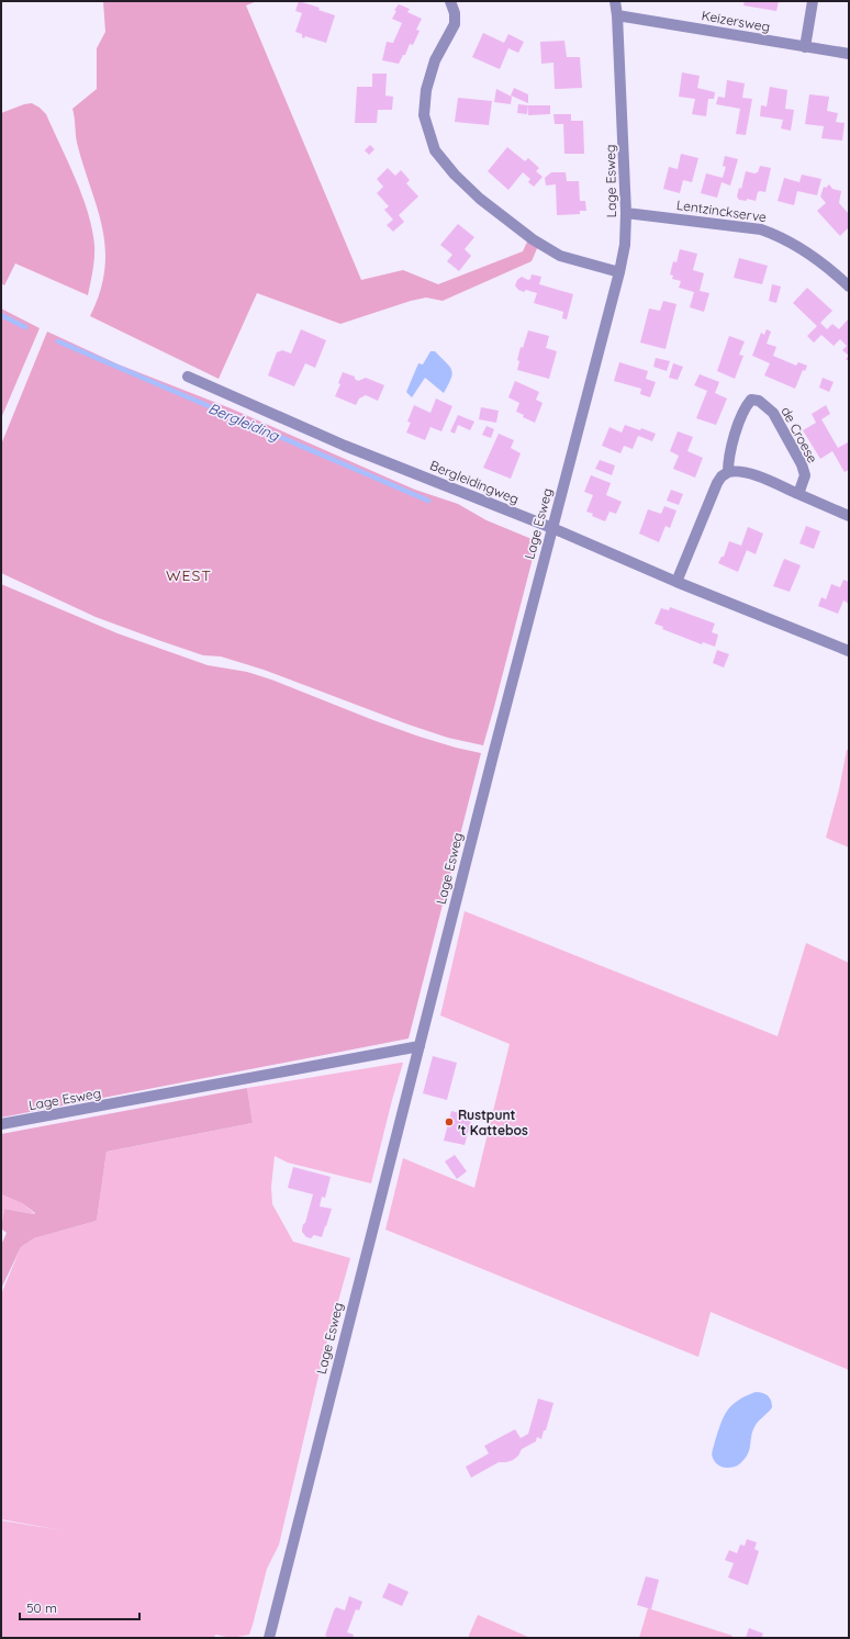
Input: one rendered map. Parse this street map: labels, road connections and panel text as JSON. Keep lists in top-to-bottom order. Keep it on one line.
{"streets":{"street":["Keizersweg","Lage Esweg","Lentzinckserve","de Croese","Bergleidingweg"]},"crossings":[["Keizersweg","Lage Esweg"],["Lage Esweg","Lentzinckserve"],["Lage Esweg","Bergleidingweg"]],"districts":["WEST"],"water":["Bergleiding"],"places":["Rustpunt 't Kattebos"],"scale_bar":"50 m"}
